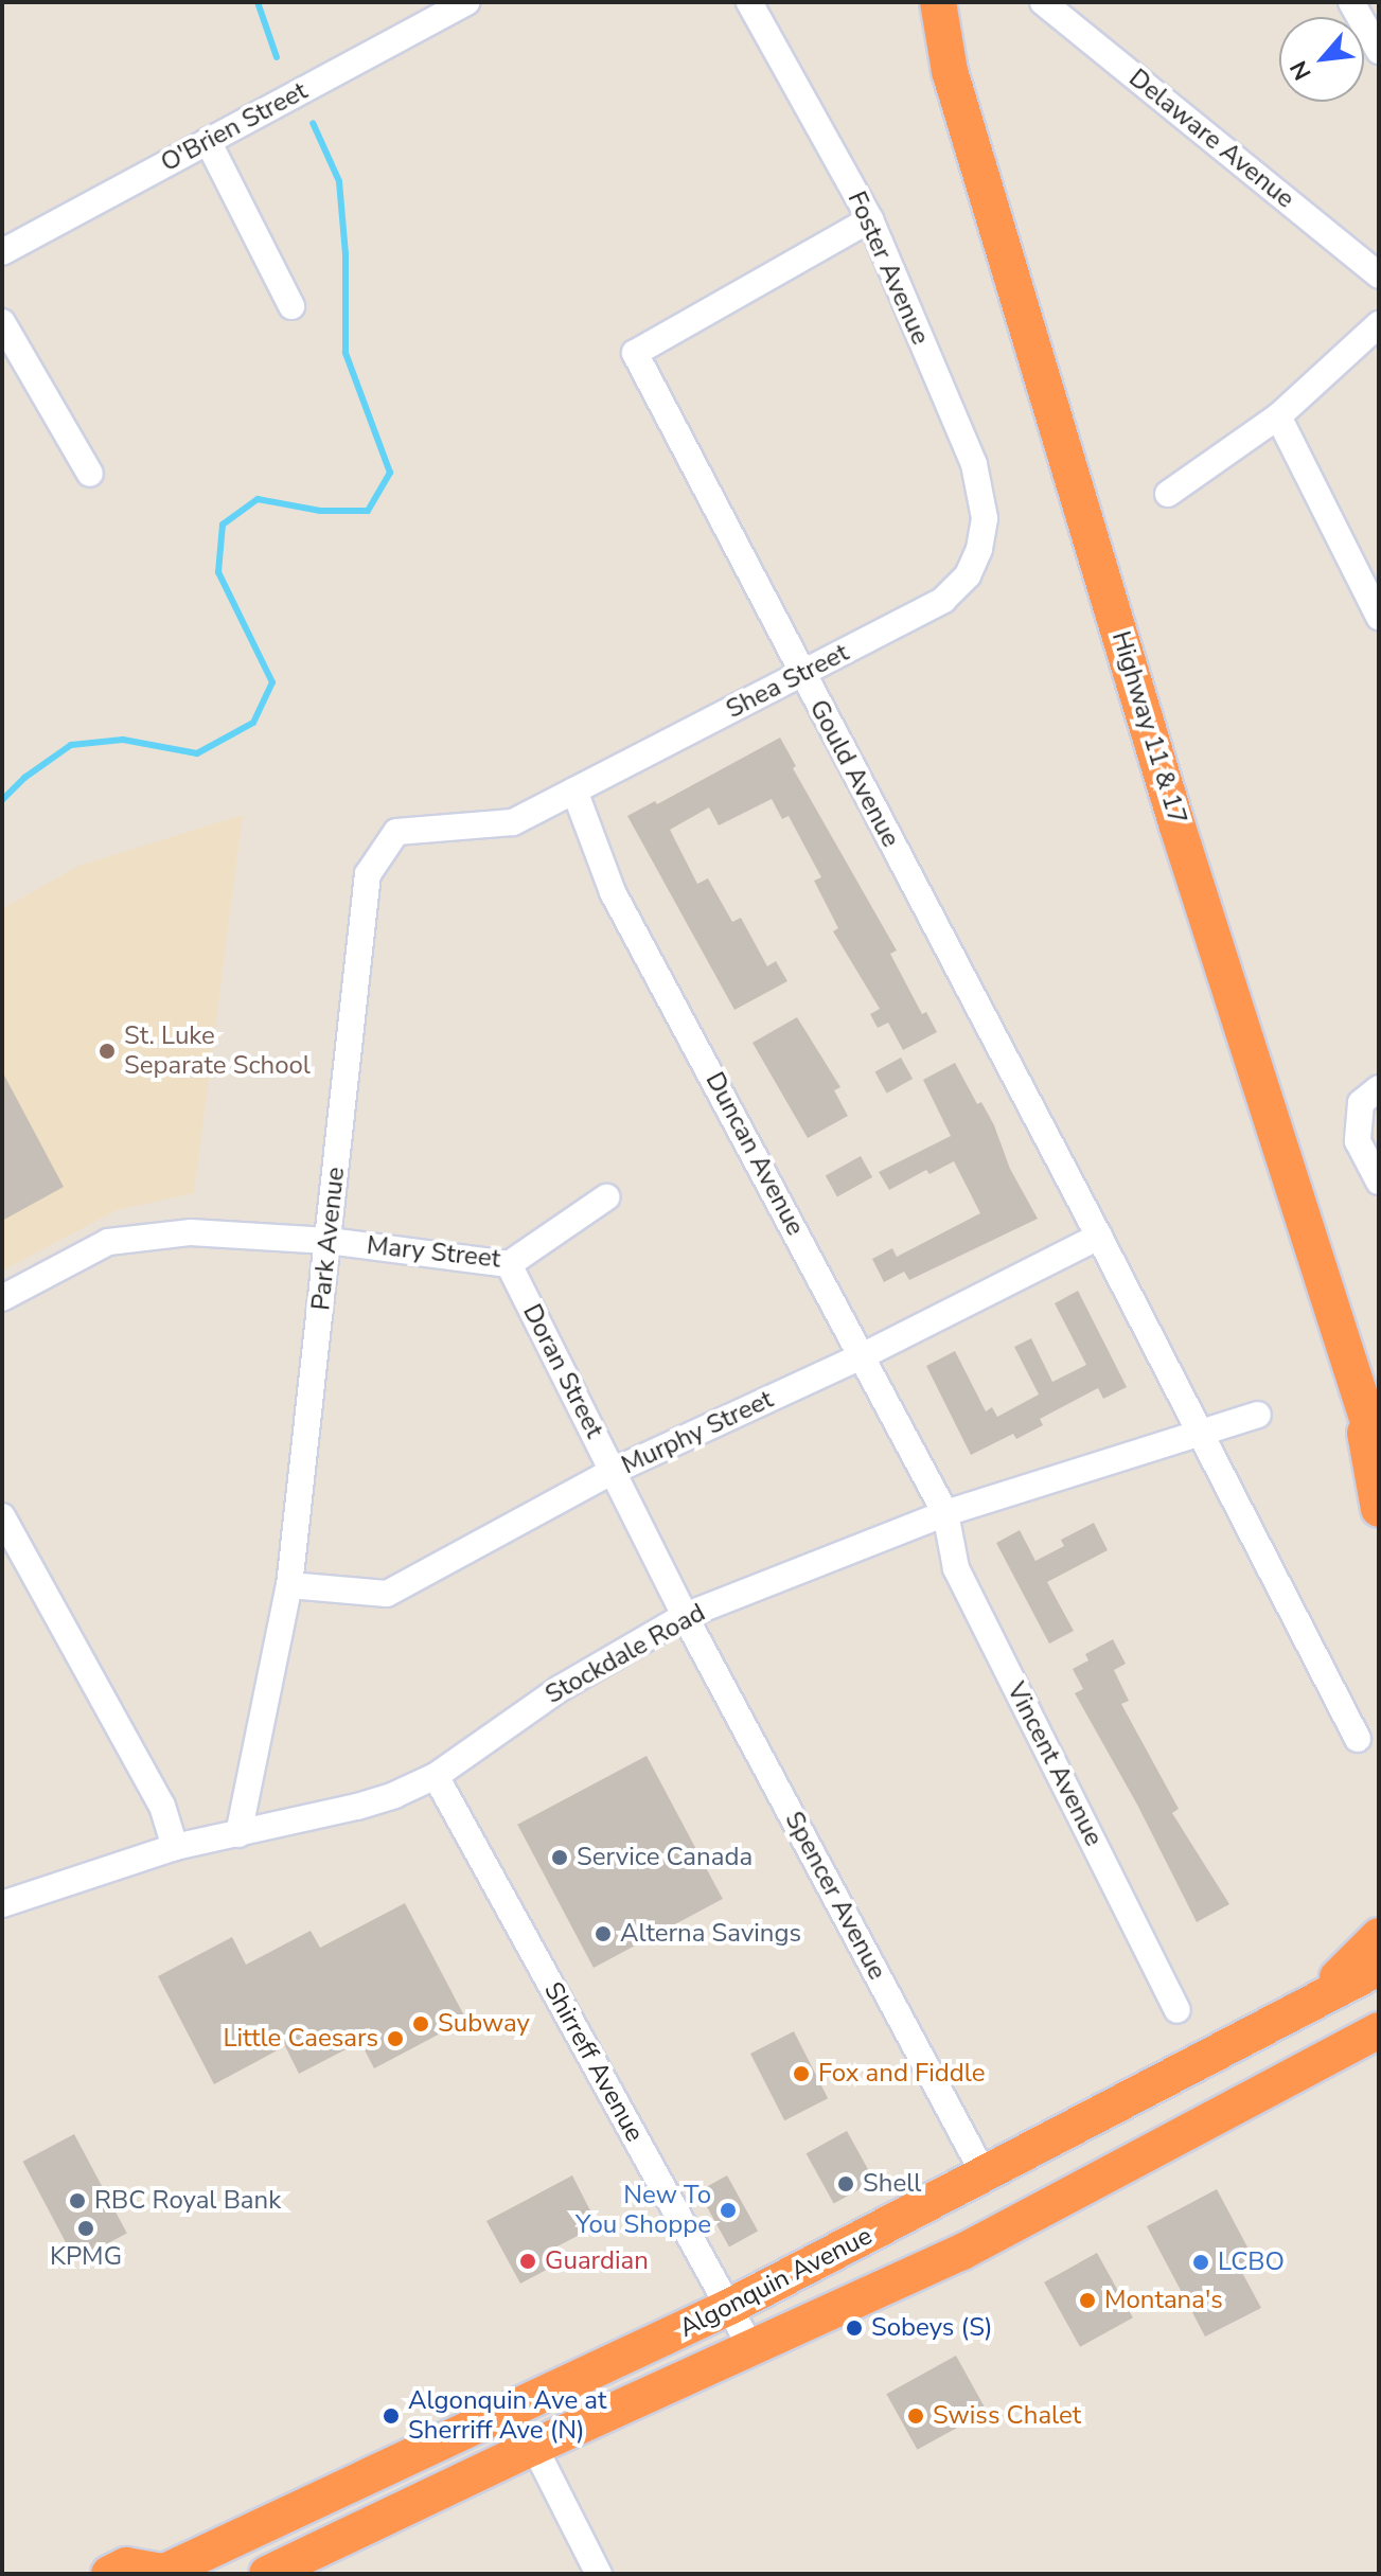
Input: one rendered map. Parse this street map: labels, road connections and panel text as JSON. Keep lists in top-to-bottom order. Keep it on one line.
{"streets":{"highway":["Highway 11 & 17","Algonquin Avenue"],"street":["O'Brien Street","Delaware Avenue","Foster Avenue","Shea Street","Gould Avenue","Duncan Avenue","Park Avenue","Mary Street","Doran Street","Murphy Street","Stockdale Road","Vincent Avenue","Spencer Avenue","Shirreff Avenue"]},"crossings":[["Foster Avenue","Shea Street"],["Foster Avenue","Gould Avenue"],["Shea Street","Gould Avenue"],["Shea Street","Duncan Avenue"],["Shea Street","Park Avenue"],["Gould Avenue","Murphy Street"],["Gould Avenue","Stockdale Road"],["Duncan Avenue","Park Avenue"],["Duncan Avenue","Murphy Street"],["Duncan Avenue","Stockdale Road"],["Duncan Avenue","Vincent Avenue"],["Park Avenue","Mary Street"],["Park Avenue","Murphy Street"],["Park Avenue","Stockdale Road"],["Mary Street","Doran Street"],["Doran Street","Murphy Street"],["Doran Street","Stockdale Road"],["Doran Street","Spencer Avenue"],["Stockdale Road","Vincent Avenue"],["Stockdale Road","Spencer Avenue"],["Stockdale Road","Shirreff Avenue"],["Spencer Avenue","Algonquin Avenue"],["Shirreff Avenue","Algonquin Avenue"]],"places":["St. Luke Separate School","Service Canada","Alterna Savings","Subway","Little Caesars","Fox and Fiddle","Shell","RBC Royal Bank","New To You Shoppe","KPMG","Guardian","LCBO","Montana's","Sobeys (S)","Algonquin Ave at Sherriff Ave (N)","Swiss Chalet"],"north":"bottom left"}
